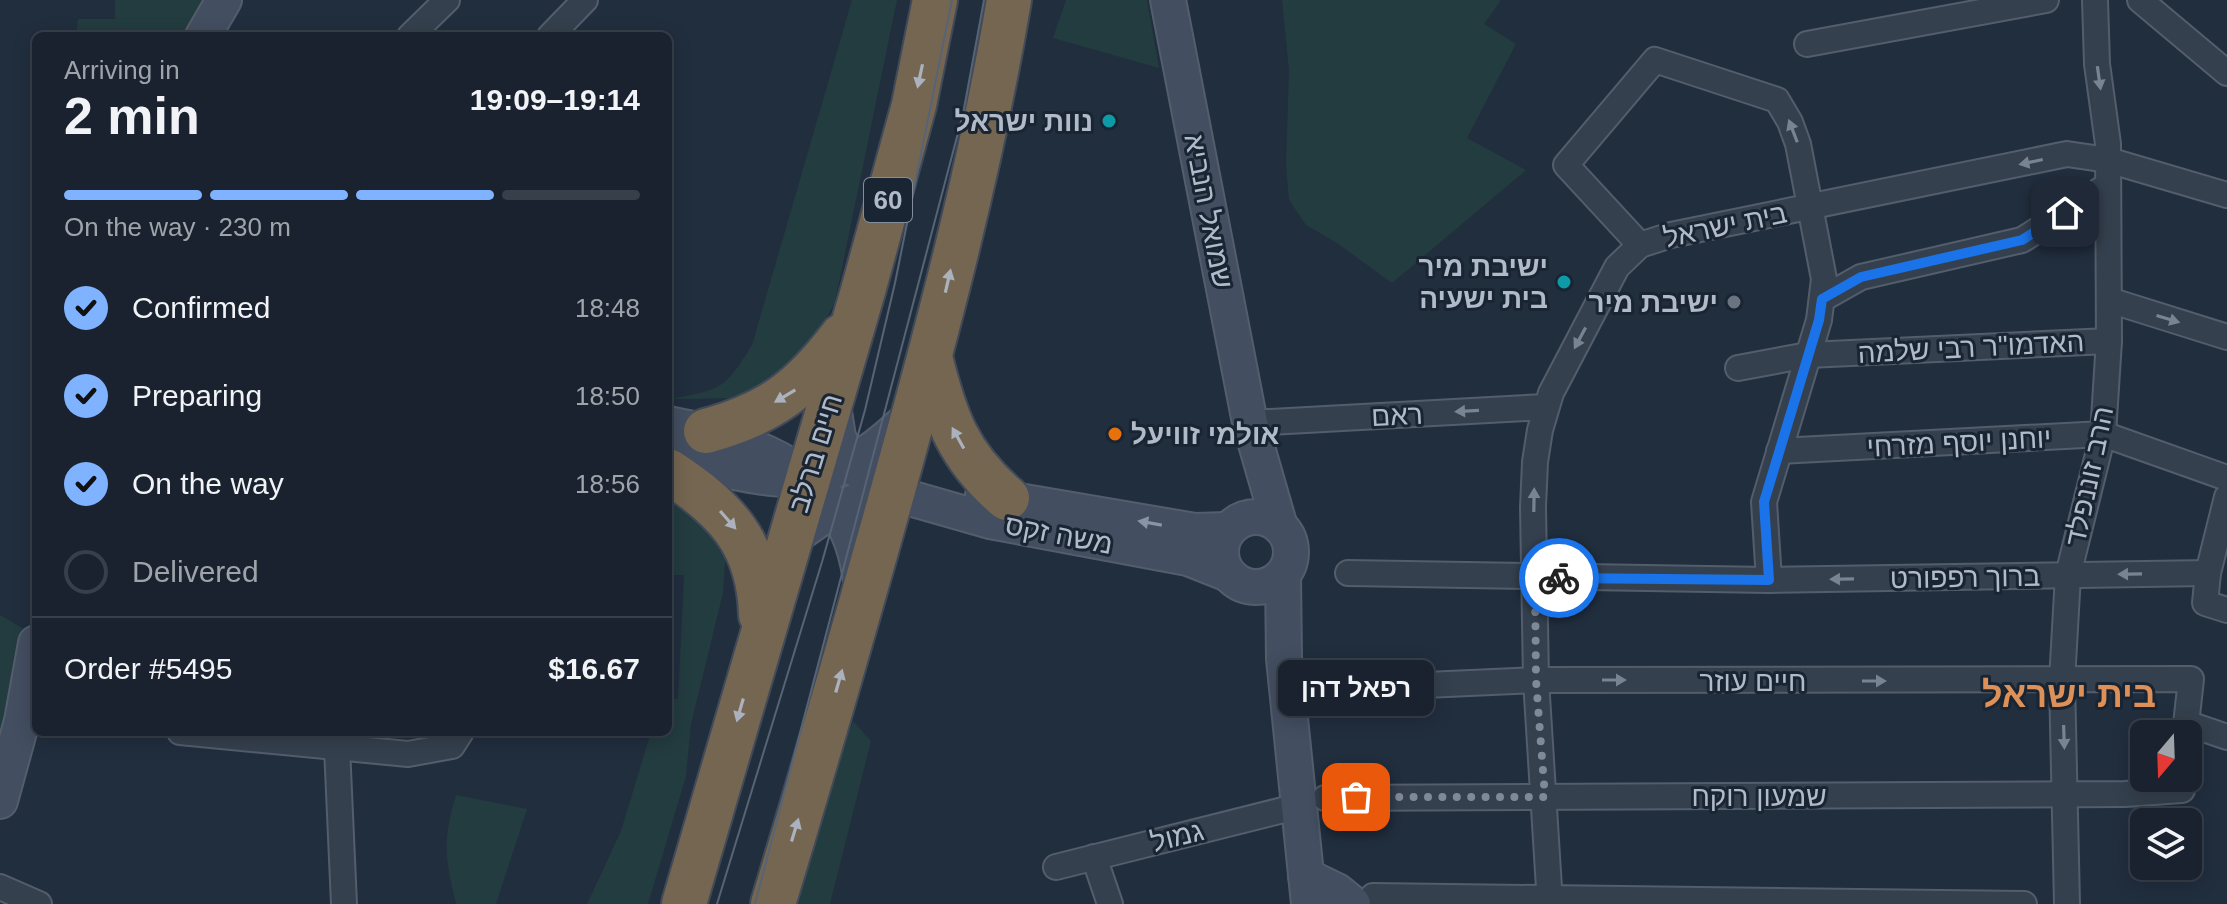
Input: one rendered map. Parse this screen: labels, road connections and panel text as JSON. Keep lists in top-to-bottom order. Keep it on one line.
{"streets":{"highway":["60","חיים ברלב"],"street":["שמואל הנביא","בית ישראל","האדמו\"ר רבי שלמה","ראם","יוחנן יוסף מזרחי","הרב זוננפלד","משה זקס","ברוך רפפורט","חיים עוזר","שמעון רוקח","גמול"]},"crossings":[["שמואל הנביא","ראם"],["שמואל הנביא","משה זקס"],["בית ישראל","ראם"],["בית ישראל","הרב זוננפלד"],["בית ישראל","ברוך רפפורט"],["בית ישראל","חיים עוזר"],["בית ישראל","שמעון רוקח"],["האדמו\"ר רבי שלמה","הרב זוננפלד"],["יוחנן יוסף מזרחי","הרב זוננפלד"],["חיים ברלב","משה זקס"],["הרב זוננפלד","ברוך רפפורט"],["הרב זוננפלד","חיים עוזר"],["הרב זוננפלד","שמעון רוקח"],["שמעון רוקח","גמול"]],"one_way":["ברוך רפפורט","חיים עוזר"],"districts":["בית ישראל"],"places":["נוות ישראל","ישיבת מיר בית ישעיה","ישיבת מיר","אולמי זוויעל","רפאל דהן"],"north":"bottom","page":{"heading":["2 min","Arriving in","19:09–19:14"],"panel":["Order #5495","$16.67"],"bar":"On the way · 230 m","list":[["Confirmed","18:48"],["Preparing","18:50"],["On the way","18:56"],"Delivered"],"bubble":"רפאל דהן"}}
